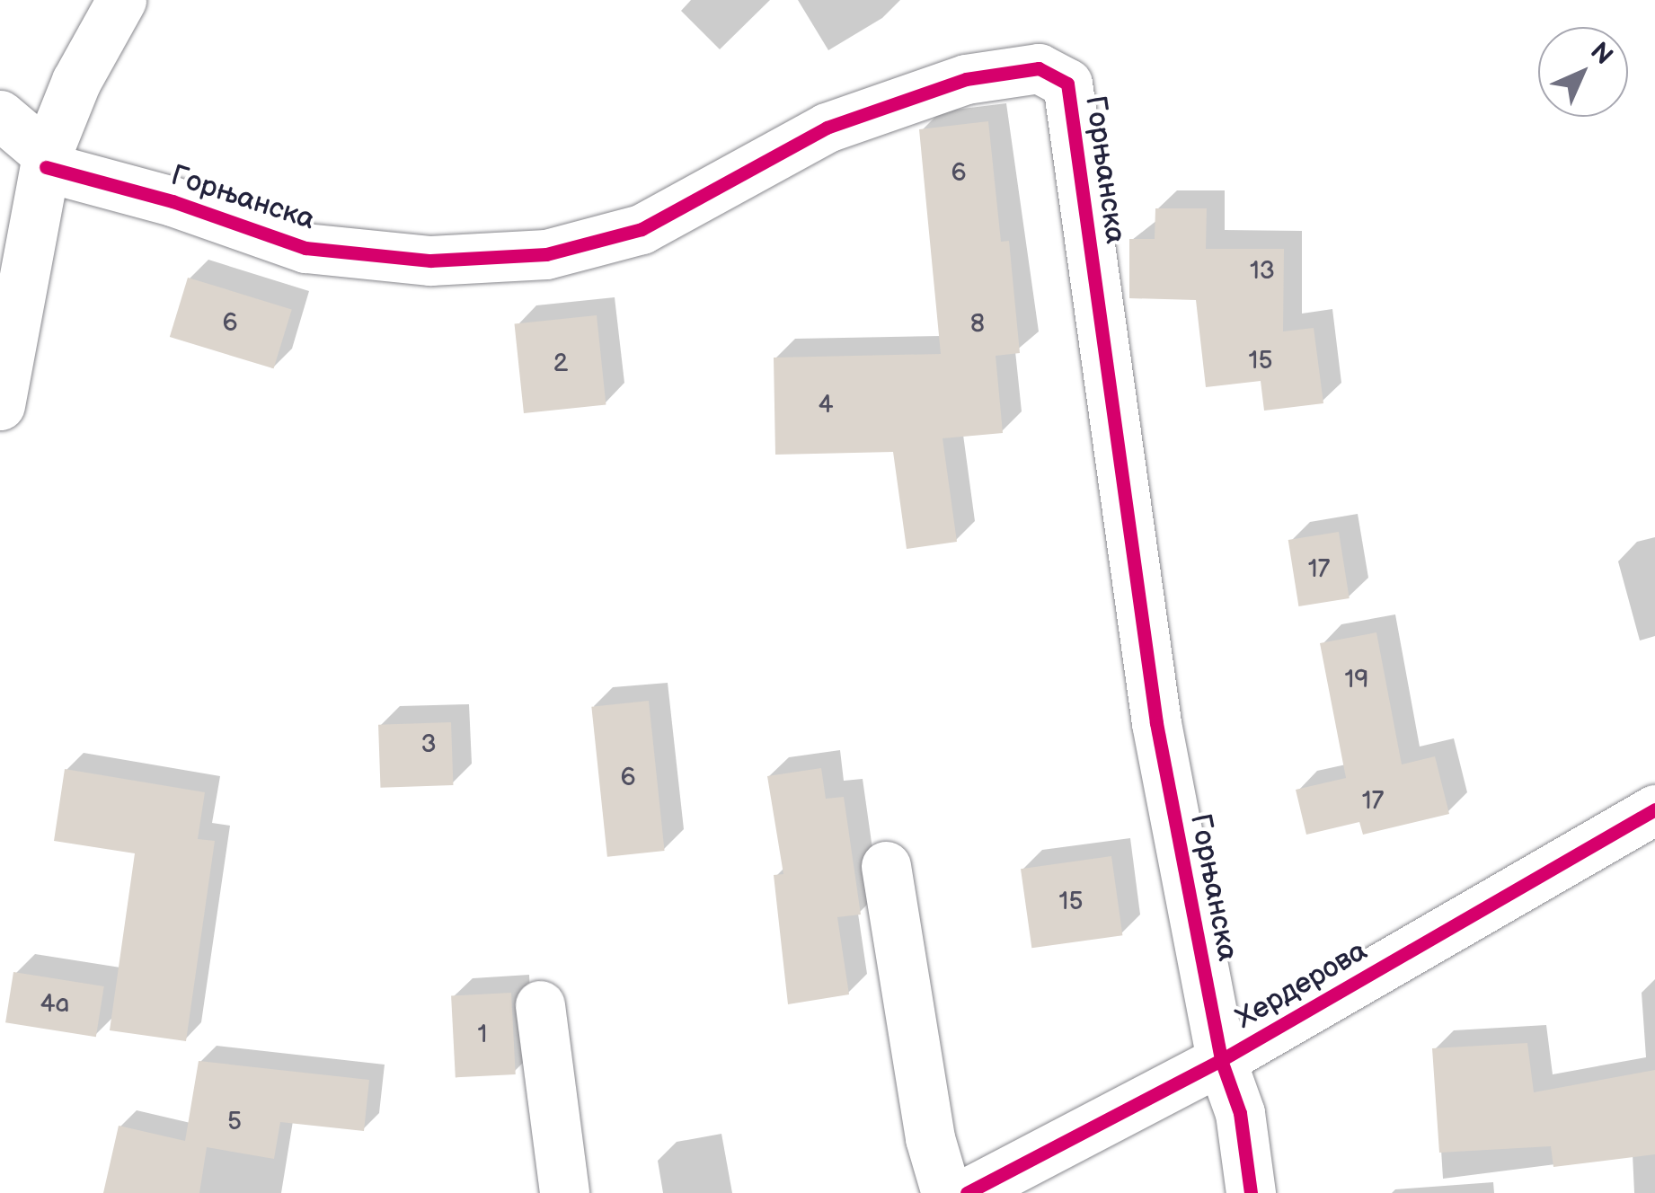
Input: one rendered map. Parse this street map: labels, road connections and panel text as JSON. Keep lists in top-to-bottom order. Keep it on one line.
{"streets":{"street":["Горњанска","Хердерова"]},"crossings":[["Горњанска","Хердерова"]],"house_numbers":["6","13","6","8","15","2","4","17","19","3","6","17","15","4a","1","5"],"north":"top right"}
